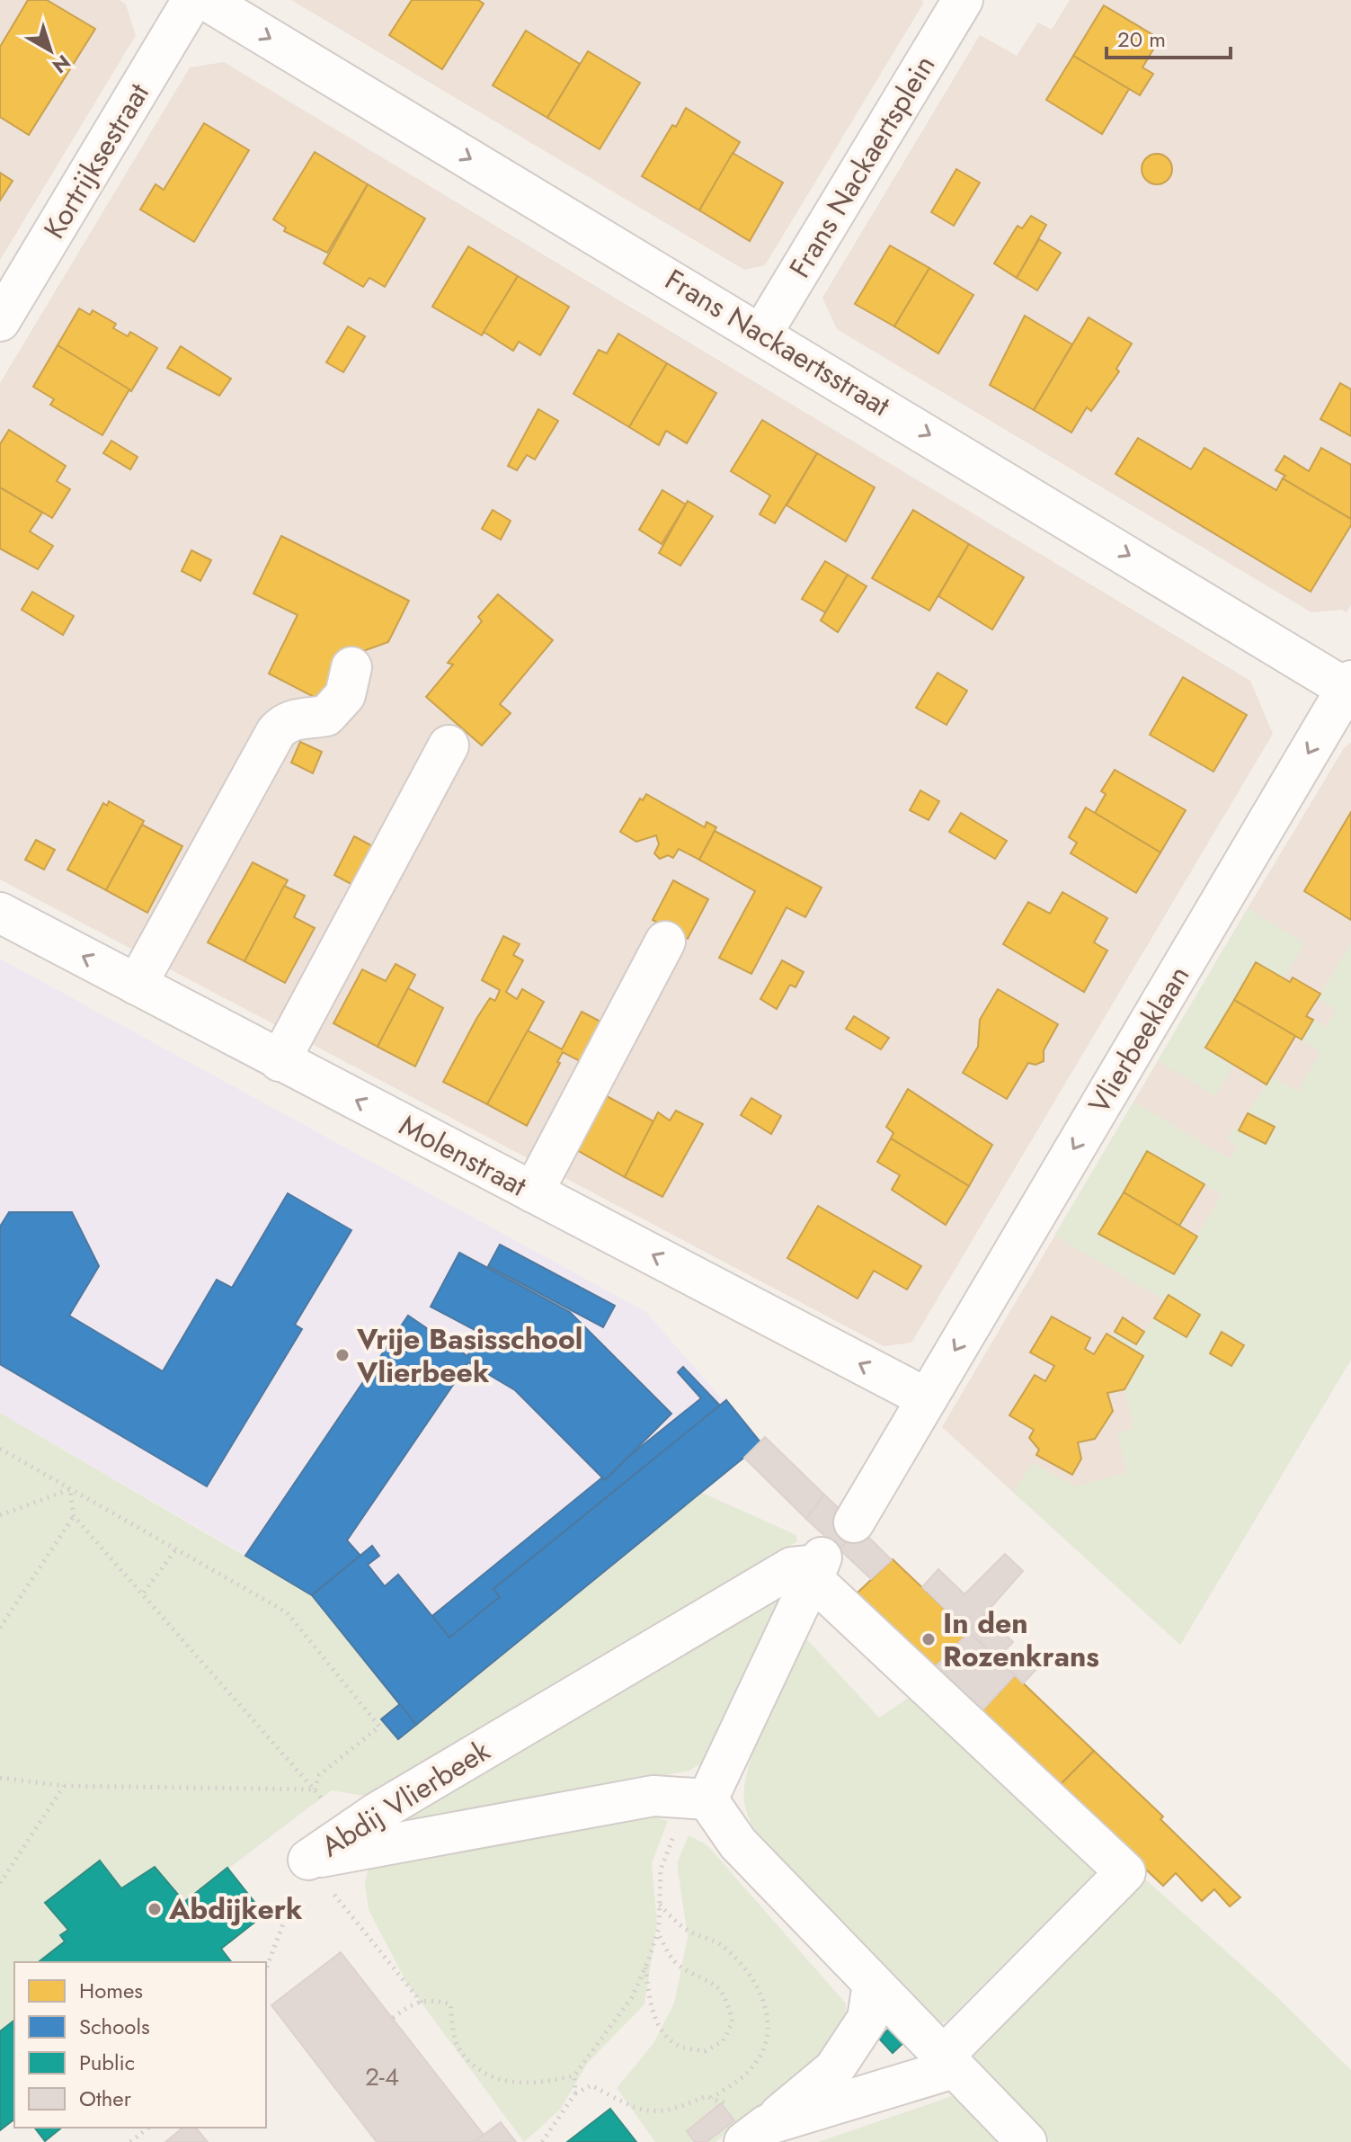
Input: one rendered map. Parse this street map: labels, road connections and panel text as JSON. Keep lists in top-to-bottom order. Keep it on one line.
{"streets":{"street":["Kortrijksestraat","Frans Nackaertsplein","Frans Nackaertsstraat","Vlierbeeklaan","Molenstraat","Abdij Vlierbeek"]},"crossings":[["Frans Nackaertsplein","Frans Nackaertsstraat"],["Frans Nackaertsstraat","Vlierbeeklaan"],["Vlierbeeklaan","Molenstraat"]],"one_way":["Frans Nackaertsstraat","Vlierbeeklaan","Molenstraat"],"places":["Vrije Basisschool Vlierbeek","In den Rozenkrans","Abdijkerk"],"house_numbers":["2-4"],"legend":["Homes","Schools","Public","Other"],"scale_bar":"20 m","north":"bottom right"}
